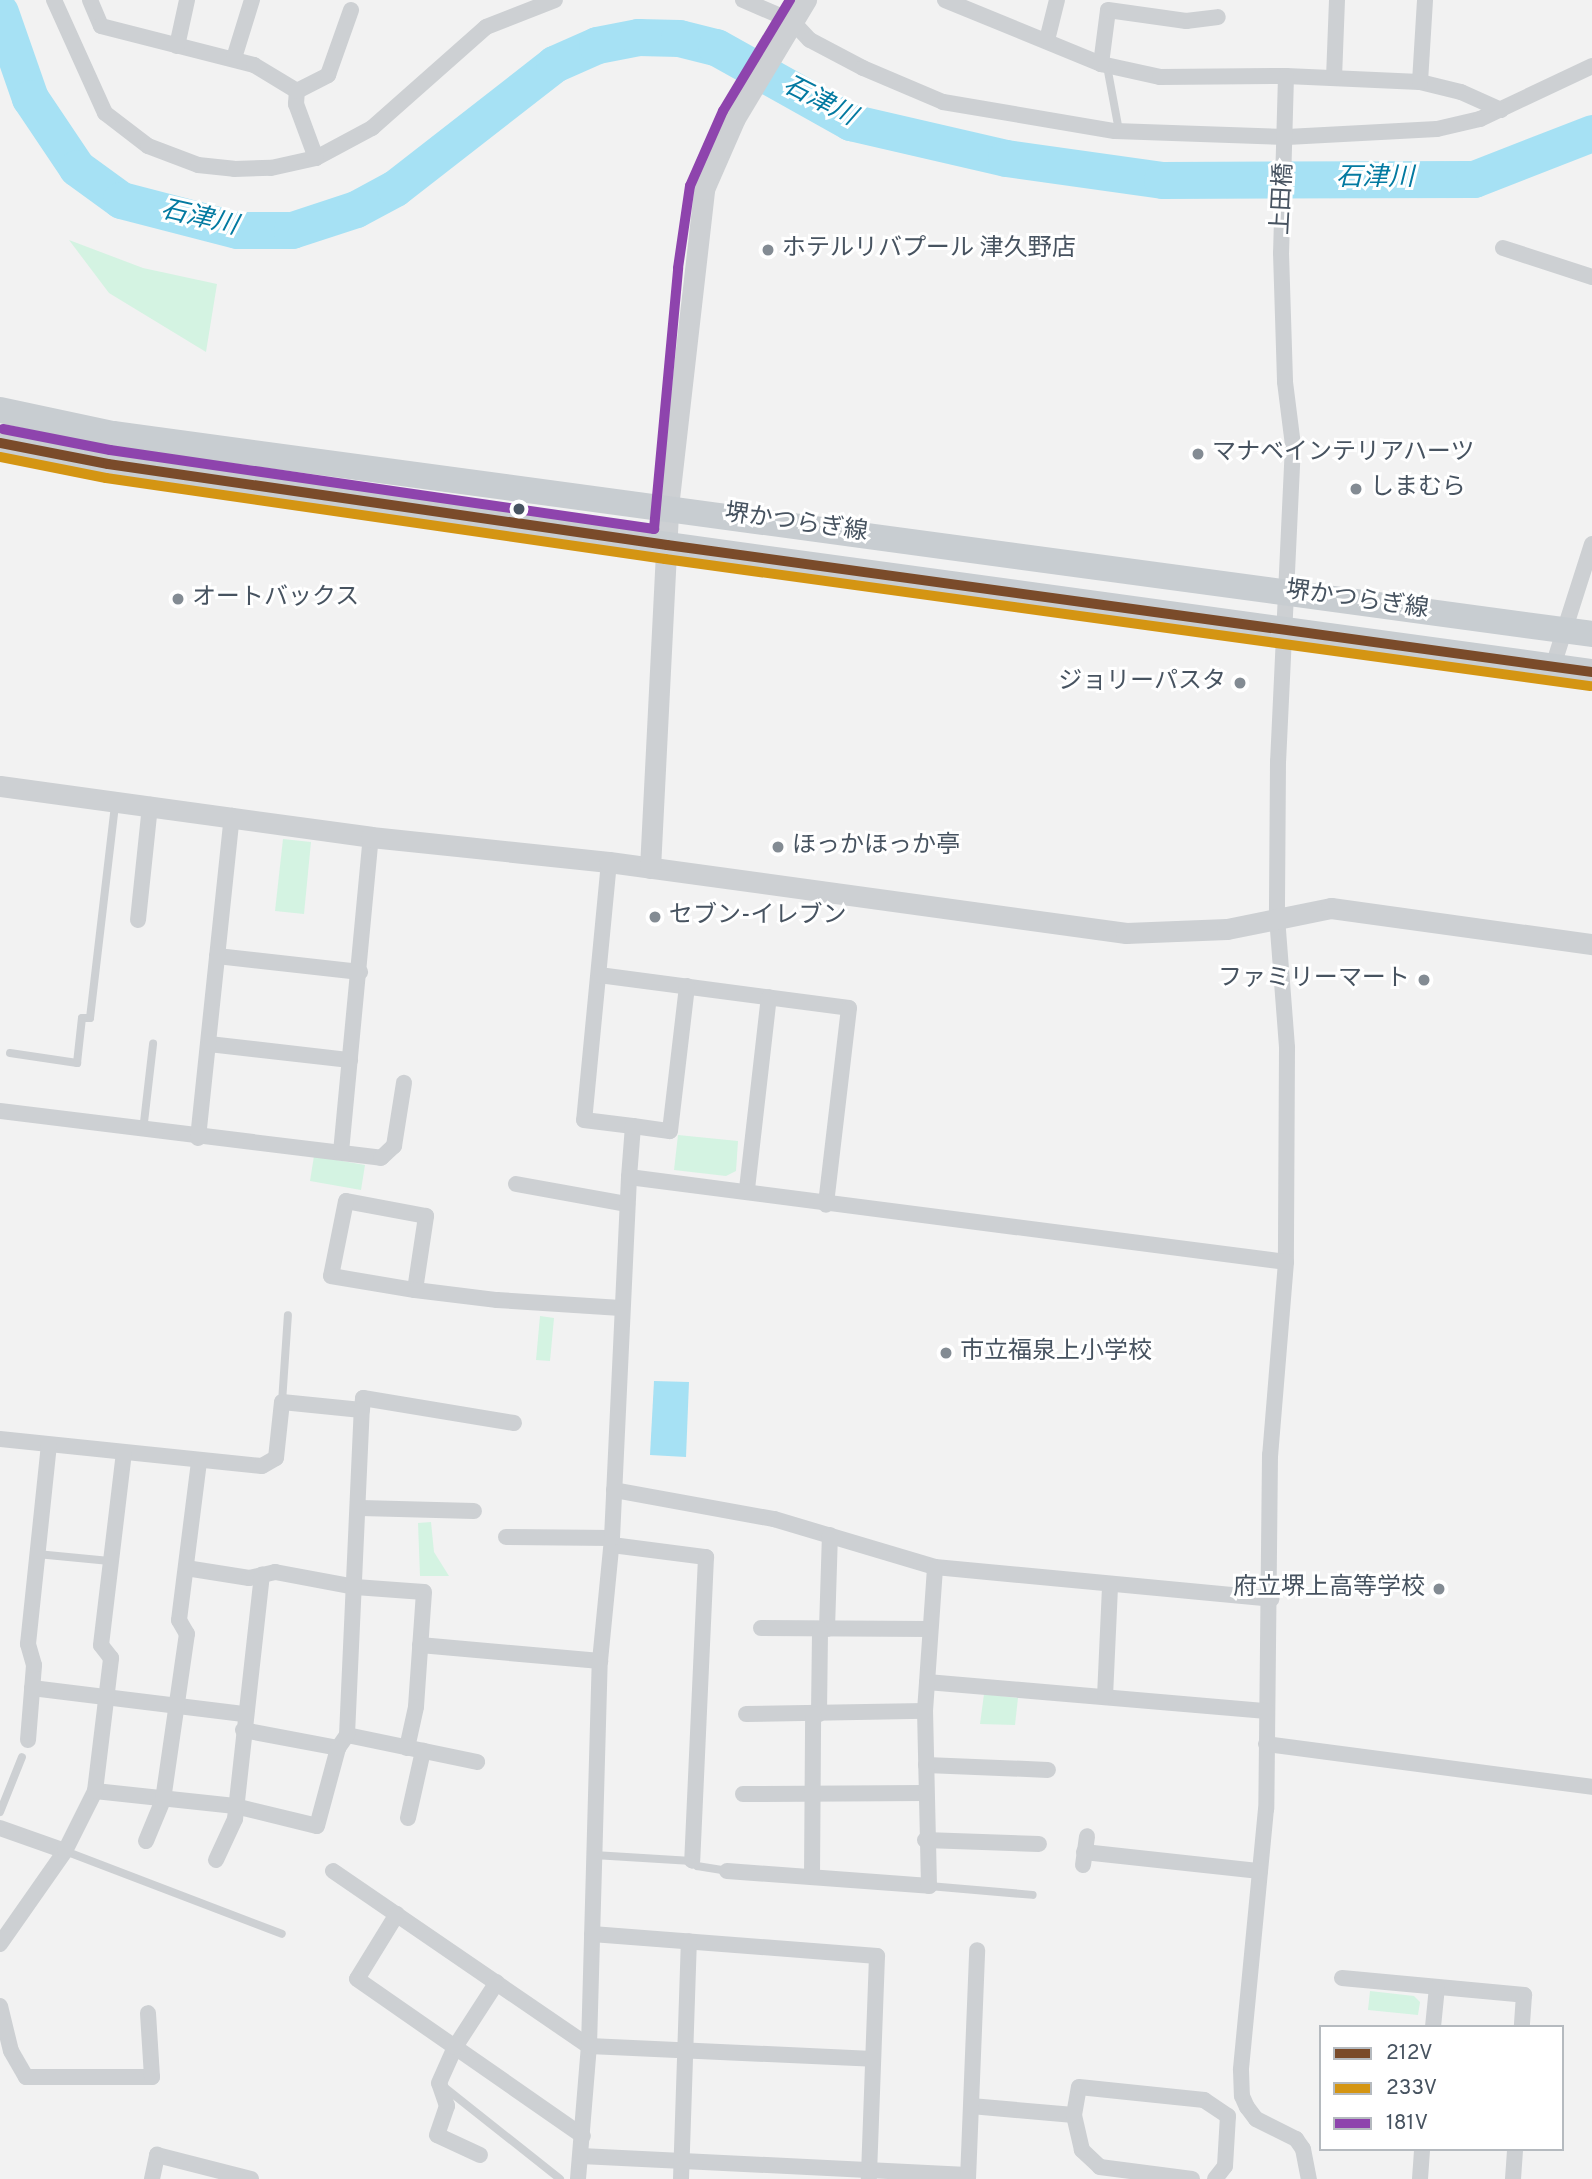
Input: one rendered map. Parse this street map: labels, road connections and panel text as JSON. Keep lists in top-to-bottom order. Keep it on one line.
{"streets":{"main road":["堺かつらぎ線"],"street":["上田橋"]},"crossings":[["上田橋","堺かつらぎ線"]],"water":["石津川"],"places":["ホテルリバプール 津久野店","マナベインテリアハーツ","しまむら","オートバックス","ジョリーパスタ","ほっかほっか亭","セブン-イレブン","ファミリーマート","市立福泉上小学校","府立堺上高等学校"],"lines":["transit line 181V","transit line 212V","transit line 233V"],"legend":["212V","233V","181V"]}
